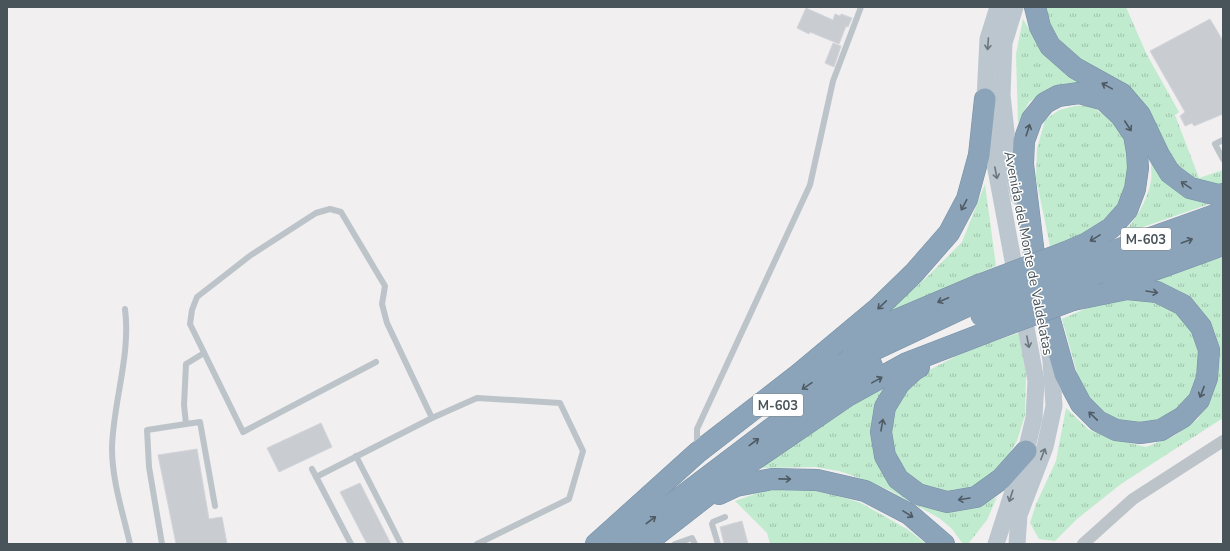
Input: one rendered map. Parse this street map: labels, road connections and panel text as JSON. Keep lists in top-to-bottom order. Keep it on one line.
{"streets":{"highway":["M-603"],"street":["Avenida del Monte de Valdelatas"]}}
